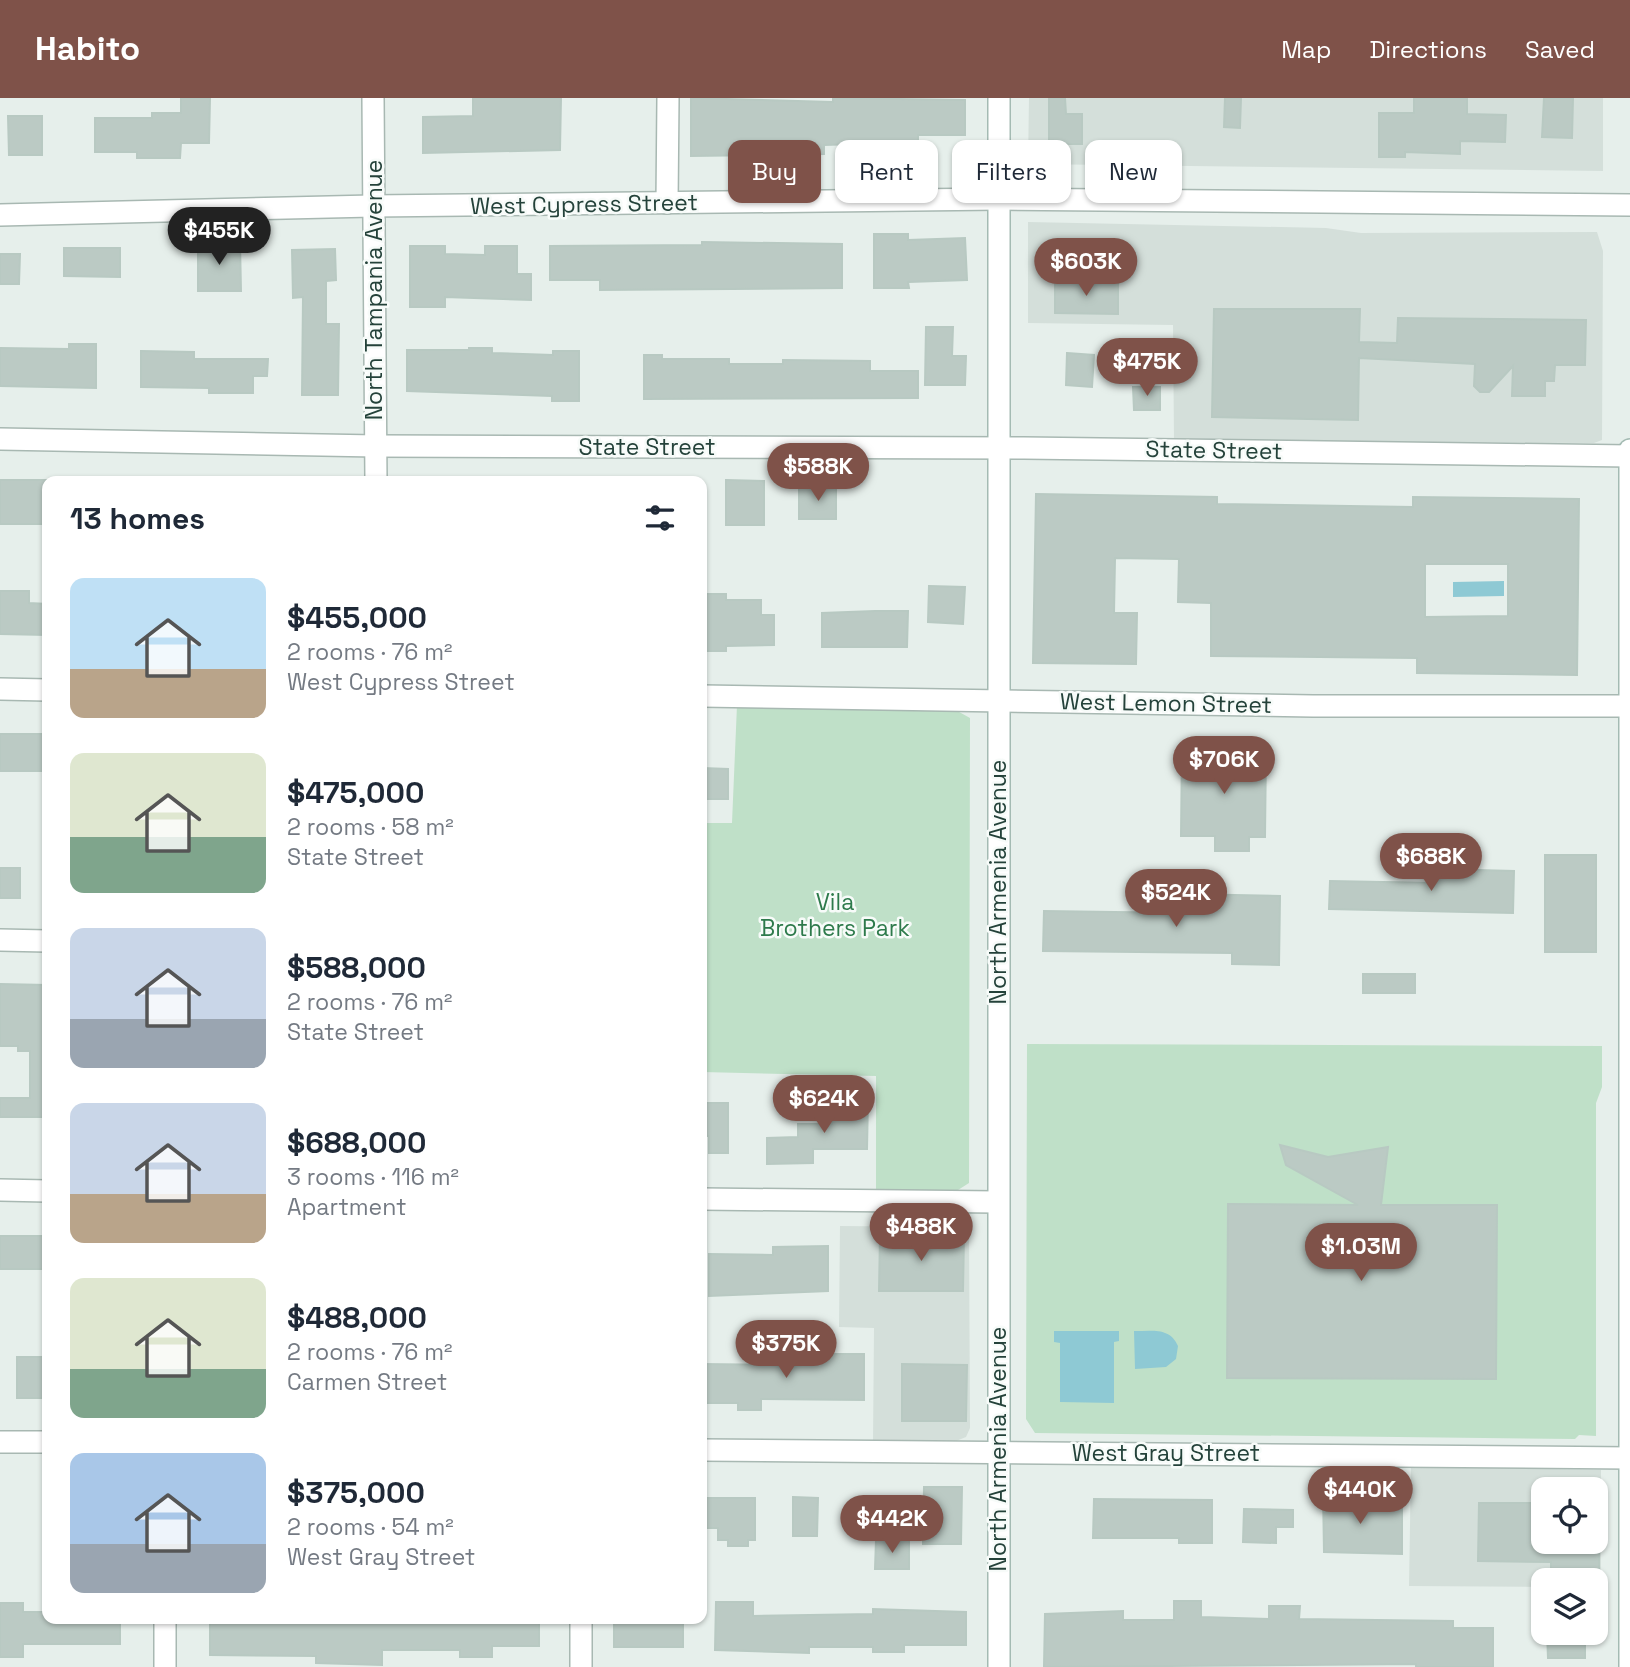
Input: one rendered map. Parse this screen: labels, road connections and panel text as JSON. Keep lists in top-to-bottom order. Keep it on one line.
{"streets":{"street":["West Cypress Street","North Tampania Avenue","State Street","West Lemon Street","North Armenia Avenue","West Gray Street"]},"crossings":[["West Cypress Street","North Tampania Avenue"],["North Tampania Avenue","State Street"],["State Street","North Armenia Avenue"],["West Lemon Street","North Armenia Avenue"],["North Armenia Avenue","West Gray Street"]],"parks":["Vila Brothers Park"],"page":{"header":"Habito","nav":["Map","Directions","Saved"],"chip":["Buy","Rent","Filters","New"],"price":["$455K","$603K","$475K","$588K","$706K","$688K","$524K","$624K","$488K","$1.03M","$375K","$440K","$442K"],"heading":"13 homes","list":[{"name":"$455,000","note":"2 rooms · 76 m² · West Cypress Street"},{"name":"$475,000","note":"2 rooms · 58 m² · State Street"},{"name":"$588,000","note":"2 rooms · 76 m² · State Street"},{"name":"$688,000","note":"3 rooms · 116 m² · Apartment"},{"name":"$488,000","note":"2 rooms · 76 m² · Carmen Street"},{"name":"$375,000","note":"2 rooms · 54 m² · West Gray Street"}]}}
